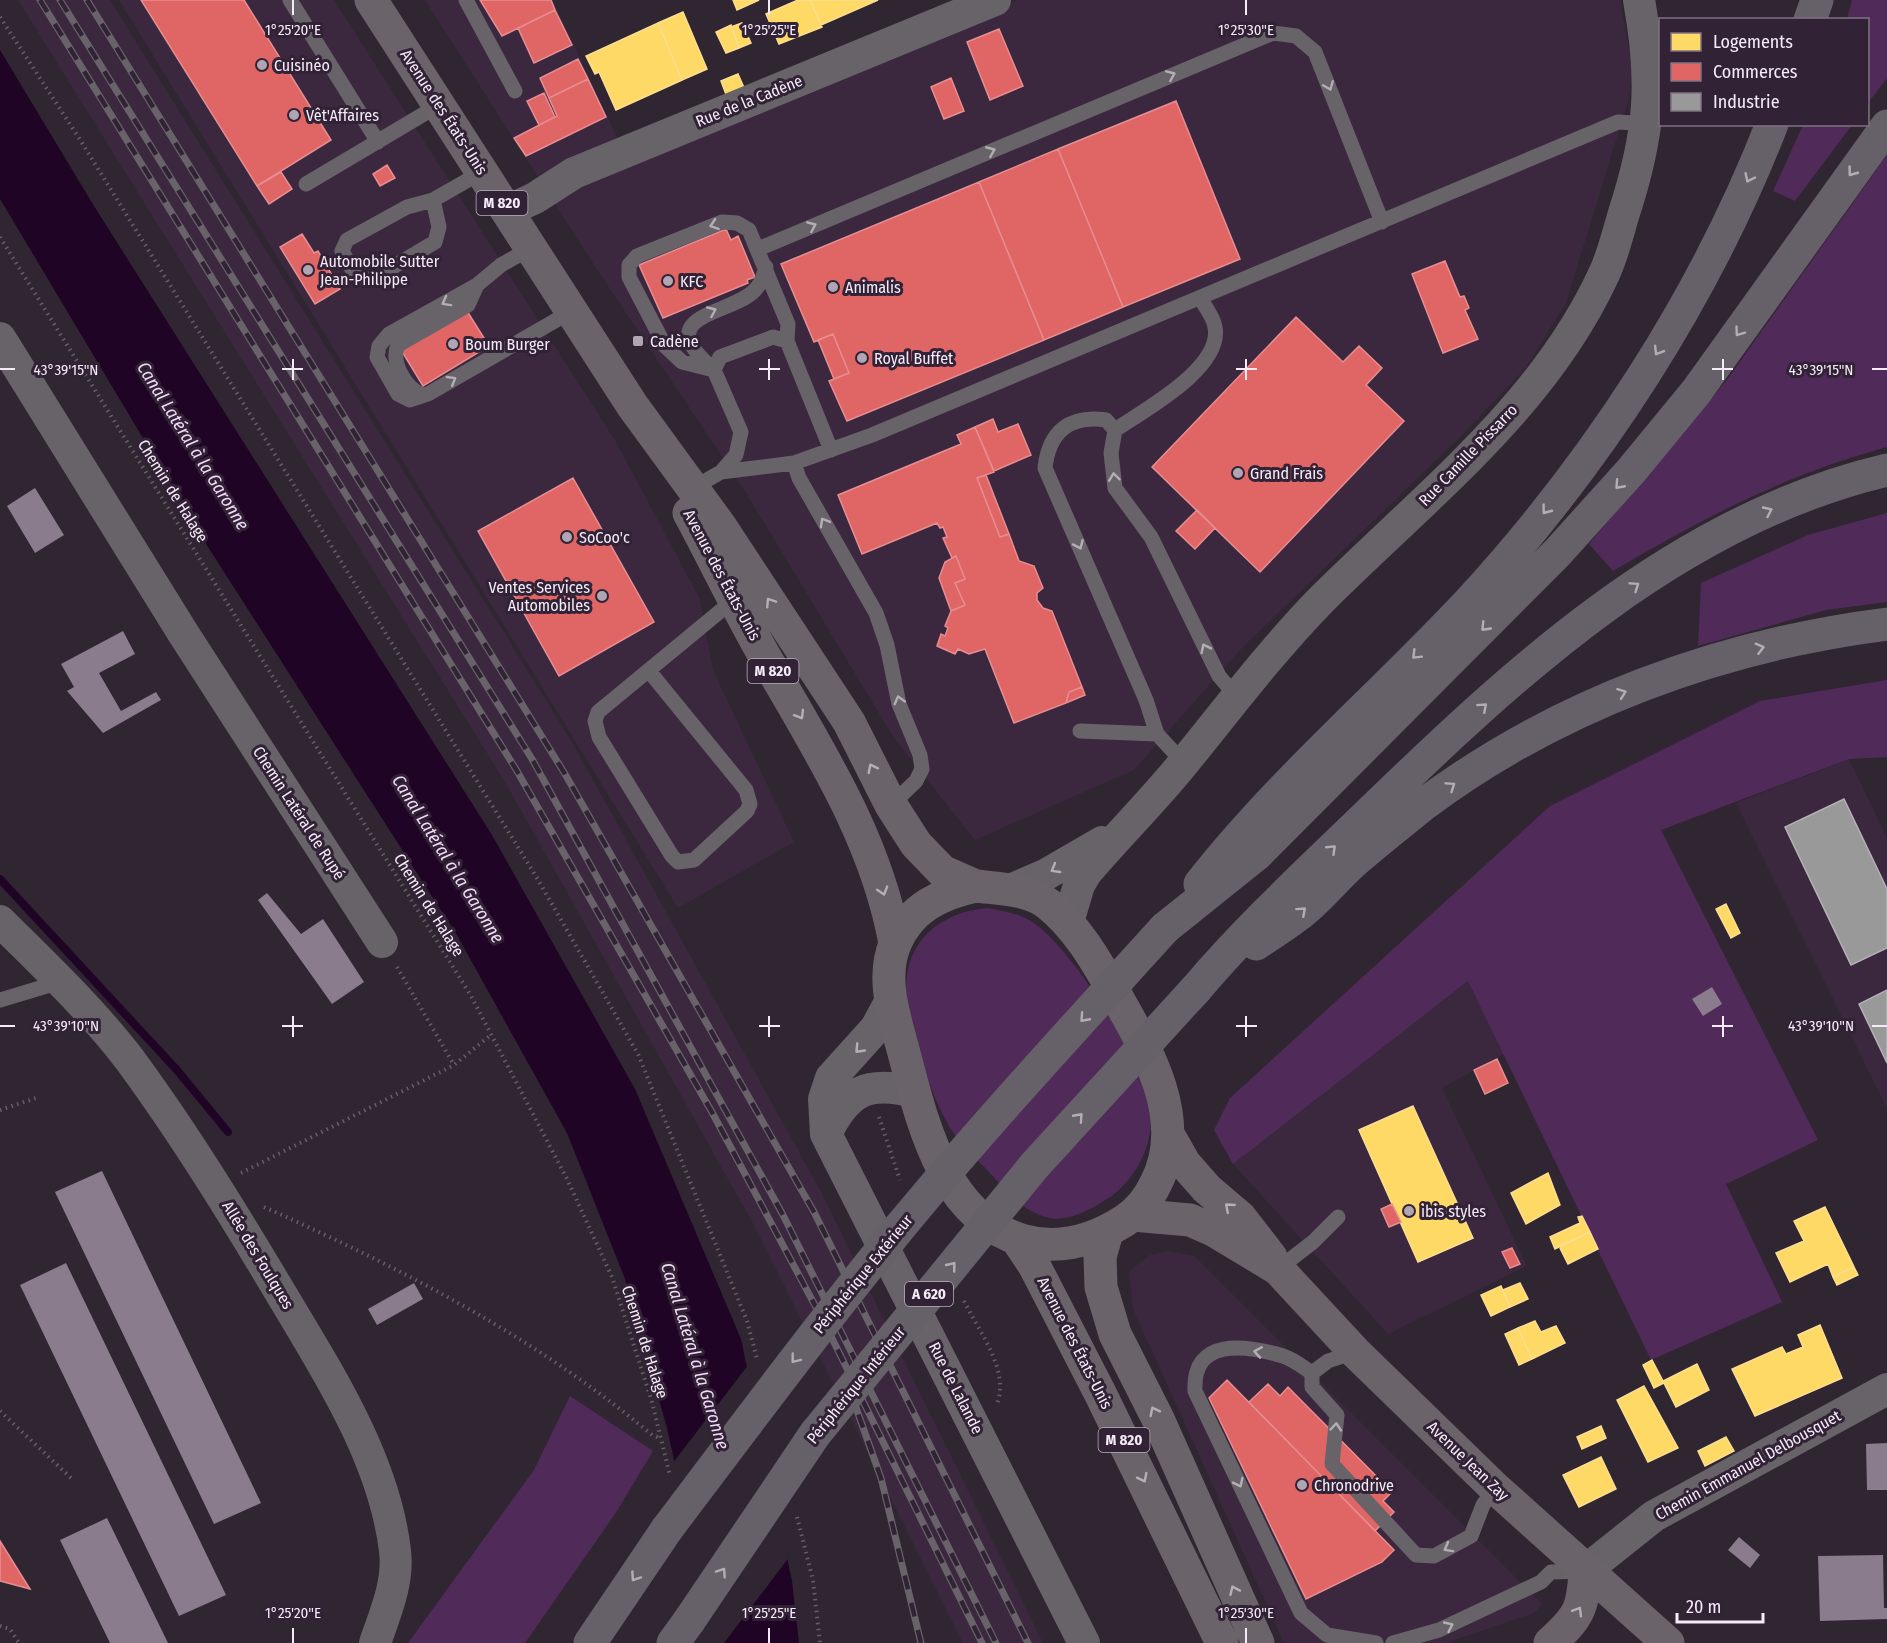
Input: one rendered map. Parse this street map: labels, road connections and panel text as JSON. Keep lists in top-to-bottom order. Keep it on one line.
{"streets":{"highway":["Périphérique Extérieur","A 620","Périphérique Intérieur"],"main road":["Avenue des États-Unis","M 820","Avenue Jean Zay"],"street":["Rue de la Cadène","Rue Camille Pissarro","Chemin Latéral de Rupé","Allée des Foulques","Rue de Lalande","Chemin Emmanuel Delbousquet"],"path":["Chemin de Halage"]},"crossings":[["Rue de la Cadène","Avenue des États-Unis"],["Avenue des États-Unis","Avenue Jean Zay"],["M 820","Avenue Jean Zay"],["Avenue Jean Zay","Chemin Emmanuel Delbousquet"]],"one_way":["Périphérique Extérieur","Périphérique Intérieur"],"water":["Canal Latéral à la Garonne"],"places":{"other":["Cuisinéo","Vêt'Affaires","Automobile Sutter Jean-Philippe","KFC","Animalis","Boum Burger","Royal Buffet","Grand Frais","SoCoo'c","Ventes Services Automobiles","ibis styles","Chronodrive"],"transit":["Cadène"]},"legend":["Logements","Commerces","Industrie"],"scale_bar":"20 m","coordinates":["1°25'20\"E","1°25'25\"E","1°25'30\"E","43°39'15\"N","43°39'10\"N"]}
